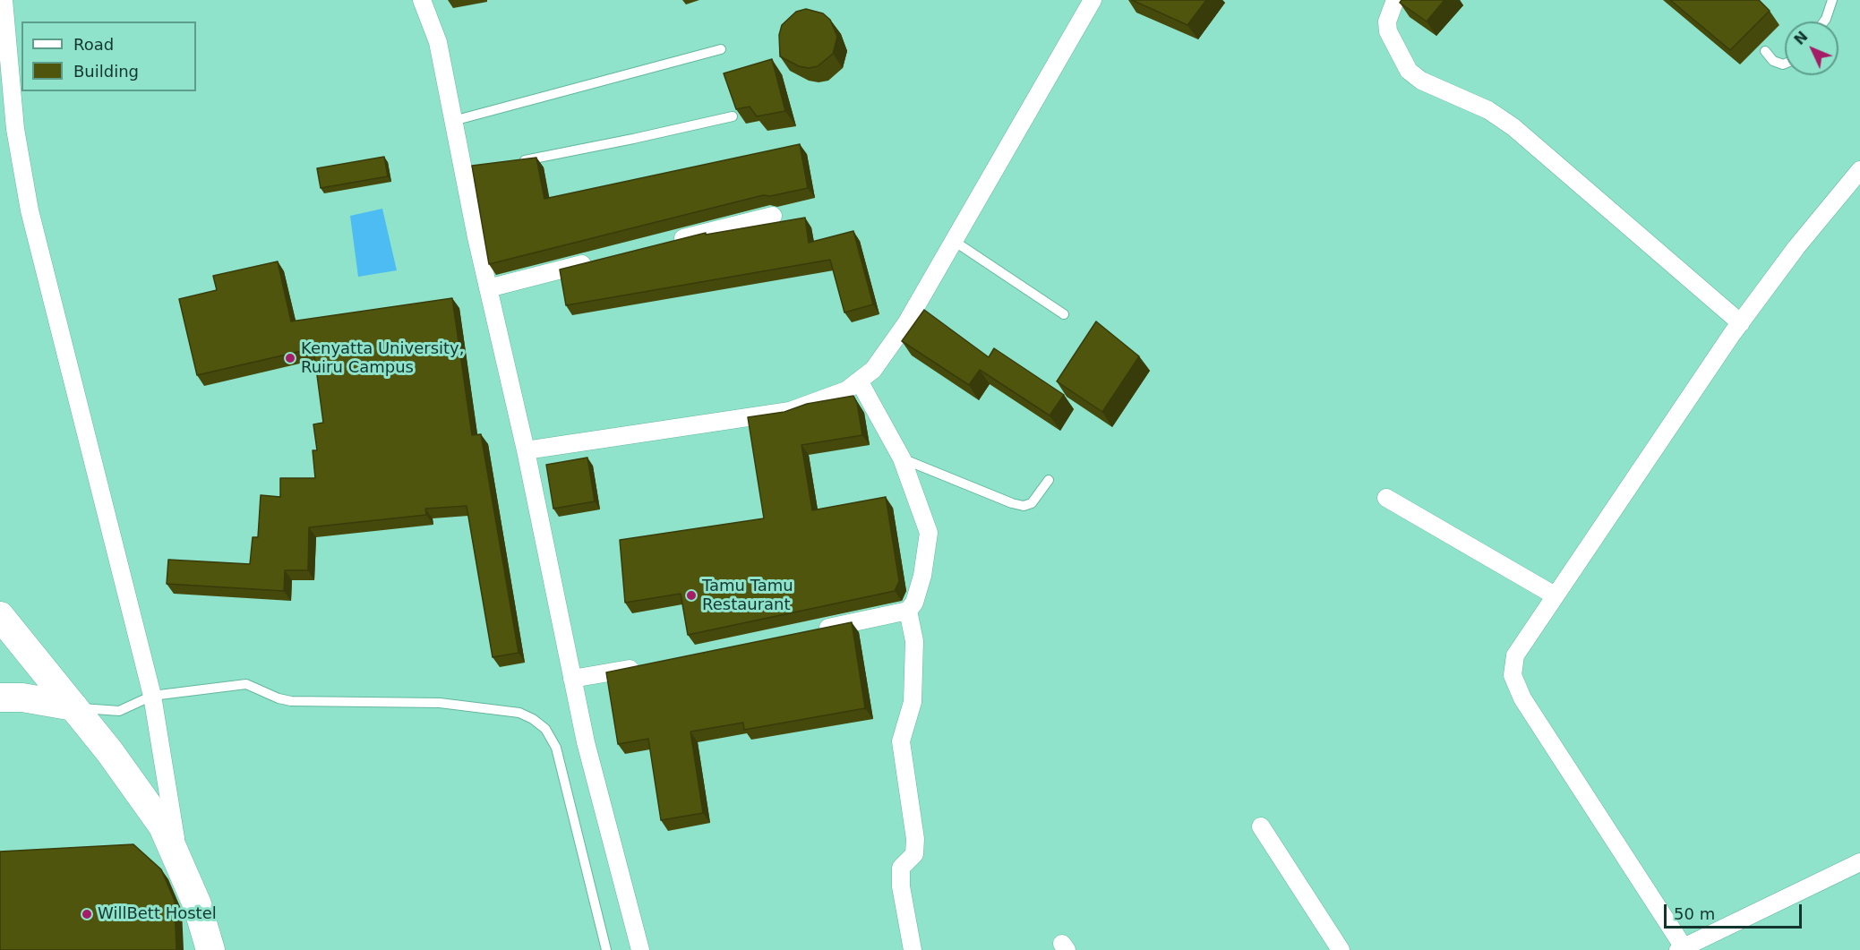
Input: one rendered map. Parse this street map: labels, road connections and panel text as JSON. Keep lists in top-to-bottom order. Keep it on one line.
{"places":["Kenyatta University, Ruiru Campus","Tamu Tamu Restaurant","WillBett Hostel"],"legend":["Road","Building"],"scale_bar":"50 m","north":"top left"}
